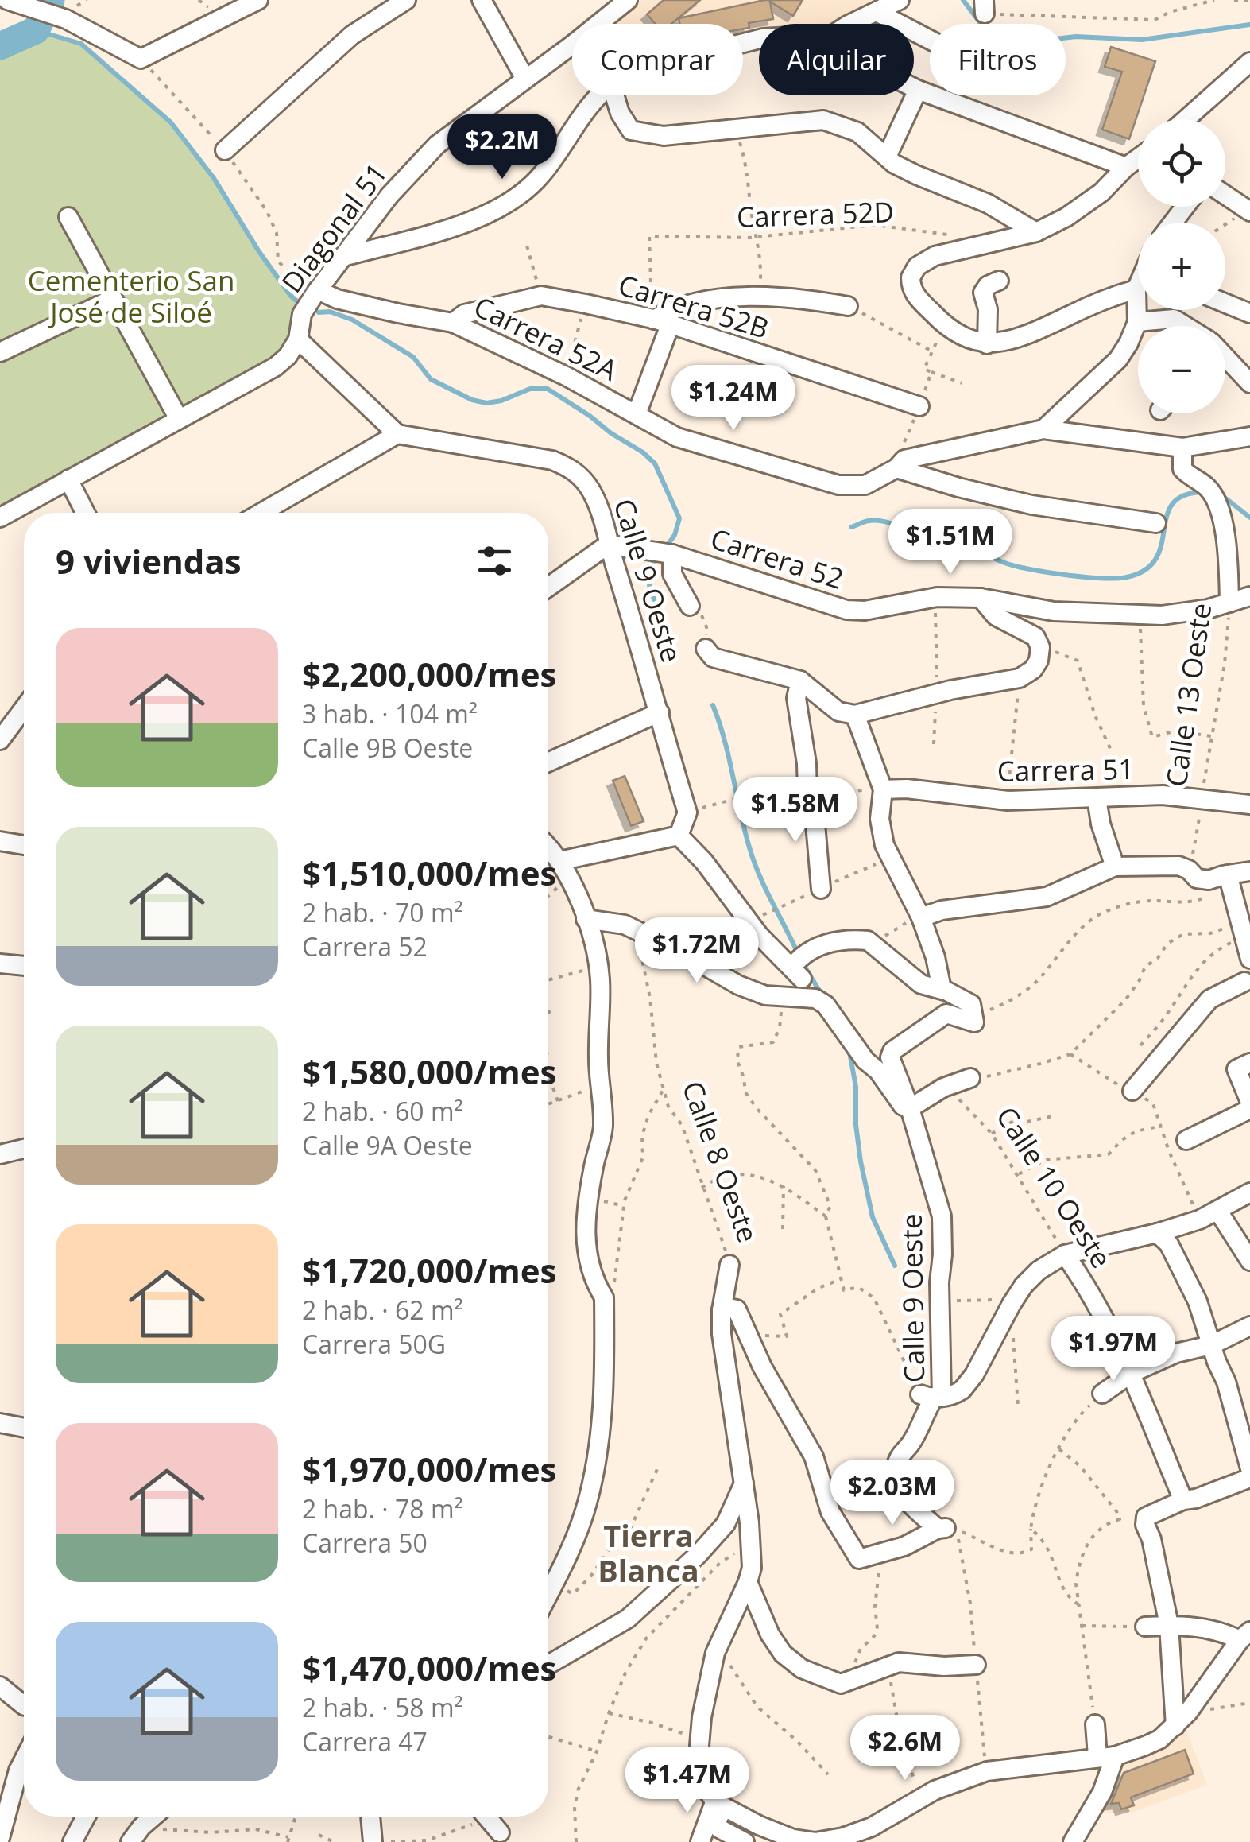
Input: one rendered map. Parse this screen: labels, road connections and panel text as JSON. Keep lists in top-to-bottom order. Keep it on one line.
{"streets":{"street":["Diagonal 51","Carrera 52B","Carrera 52A","Carrera 52","Calle 9 Oeste","Calle 13 Oeste","Carrera 51","Calle 8 Oeste","Calle 10 Oeste"],"path":["Carrera 52D"]},"crossings":[["Carrera 52D","Carrera 52B"],["Diagonal 51","Carrera 52A"],["Carrera 52","Calle 9 Oeste"],["Carrera 52","Calle 13 Oeste"],["Calle 13 Oeste","Carrera 51"]],"districts":["Tierra Blanca"],"parks":["Cementerio San José de Siloé"],"page":{"chip":["Comprar","Alquilar","Filtros"],"price":["$2.2M","$1.24M","$1.51M","$1.58M","$1.72M","$1.97M","$2.03M","$2.6M","$1.47M"],"map_buttons":["+","−"],"heading":"9 viviendas","list":[{"name":"$2,200,000/mes","note":"3 hab. · 104 m² · Calle 9B Oeste"},{"name":"$1,510,000/mes","note":"2 hab. · 70 m² · Carrera 52"},{"name":"$1,580,000/mes","note":"2 hab. · 60 m² · Calle 9A Oeste"},{"name":"$1,720,000/mes","note":"2 hab. · 62 m² · Carrera 50G"},{"name":"$1,970,000/mes","note":"2 hab. · 78 m² · Carrera 50"},{"name":"$1,470,000/mes","note":"2 hab. · 58 m² · Carrera 47"}]}}
